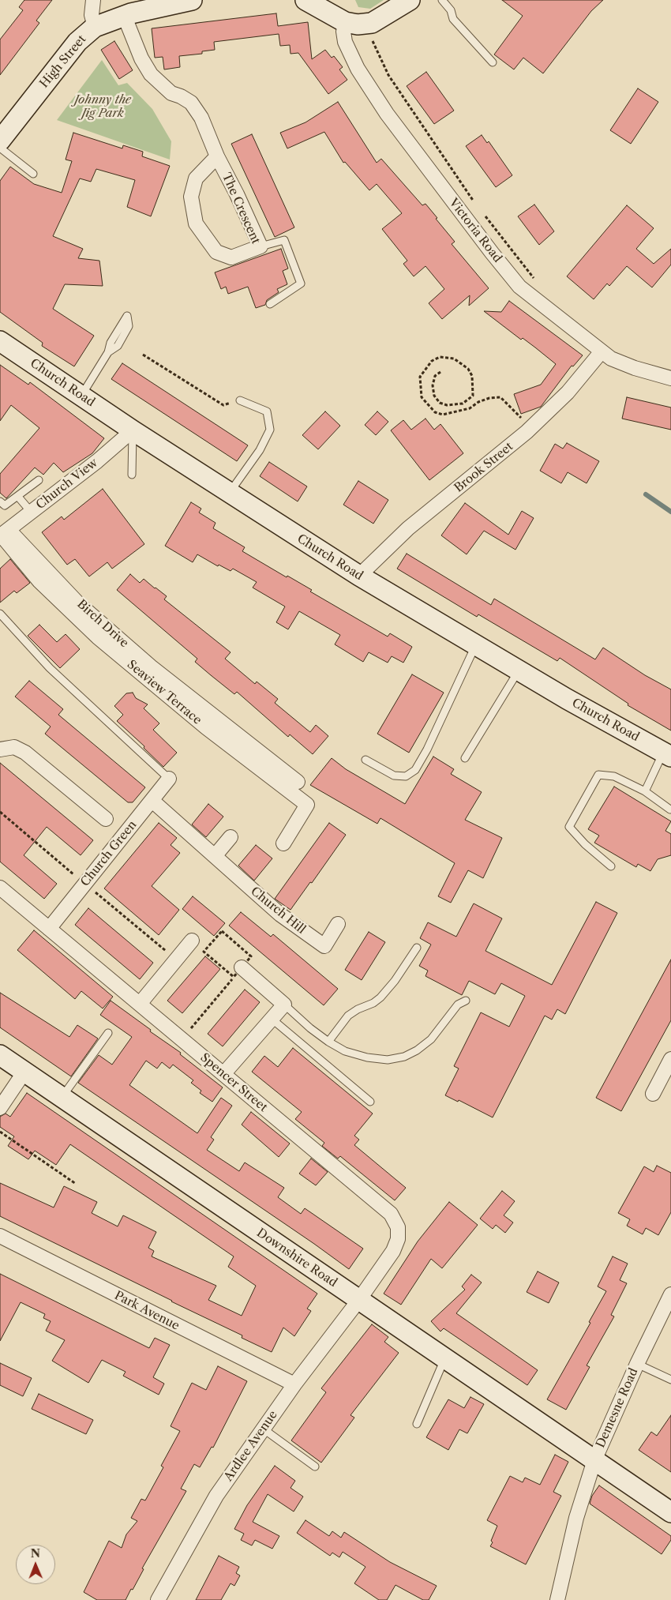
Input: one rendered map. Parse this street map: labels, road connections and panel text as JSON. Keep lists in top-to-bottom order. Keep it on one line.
{"streets":{"street":["High Street","The Crescent","Victoria Road","Church Road","Brook Street","Church View","Birch Drive","Seaview Terrace","Church Green","Church Hill","Spencer Street","Downshire Road","Park Avenue","Demesne Road","Ardlee Avenue"]},"crossings":[["High Street","The Crescent"],["Victoria Road","Brook Street"],["Church Road","Brook Street"],["Church Road","Church View"],["Church View","Birch Drive"],["Church View","Seaview Terrace"],["Birch Drive","Seaview Terrace"],["Church Green","Church Hill"],["Church Green","Spencer Street"],["Spencer Street","Downshire Road"],["Spencer Street","Ardlee Avenue"],["Downshire Road","Demesne Road"],["Downshire Road","Ardlee Avenue"],["Park Avenue","Ardlee Avenue"]],"parks":["Johnny the Jig Park"],"north":"top"}
